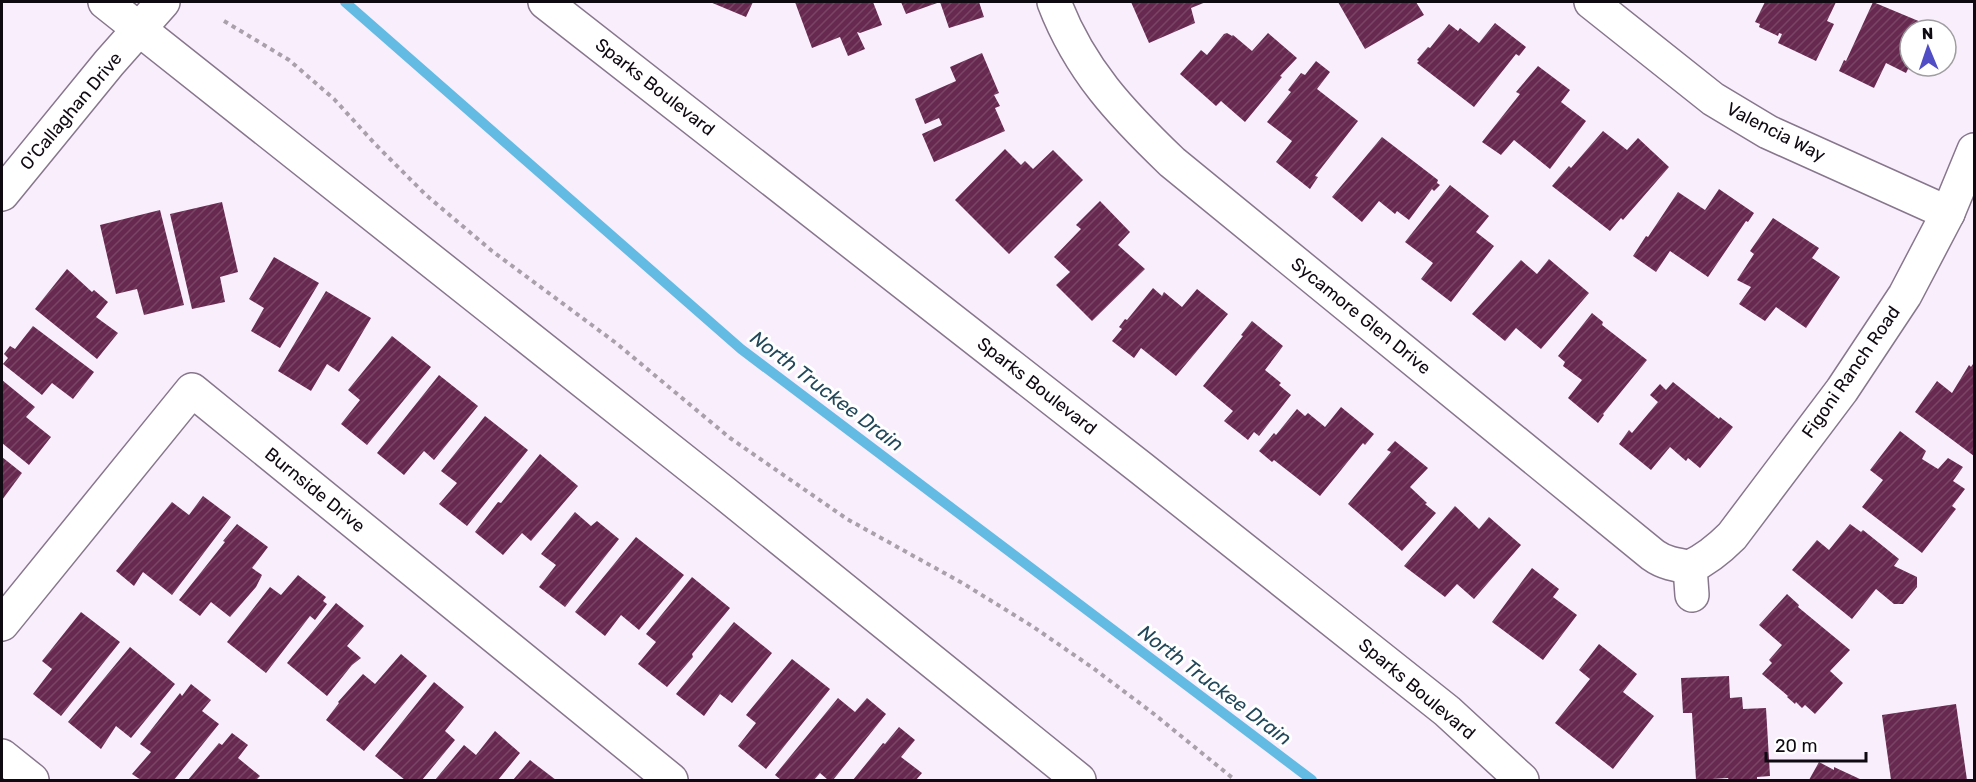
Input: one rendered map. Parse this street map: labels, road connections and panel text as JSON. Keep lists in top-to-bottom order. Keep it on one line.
{"streets":{"street":["Sparks Boulevard","O'Callaghan Drive","Valencia Way","Sycamore Glen Drive","Figoni Ranch Road","Burnside Drive"]},"crossings":[["Valencia Way","Figoni Ranch Road"],["Sycamore Glen Drive","Figoni Ranch Road"]],"water":["North Truckee Drain"],"scale_bar":"20 m","north":"top"}
